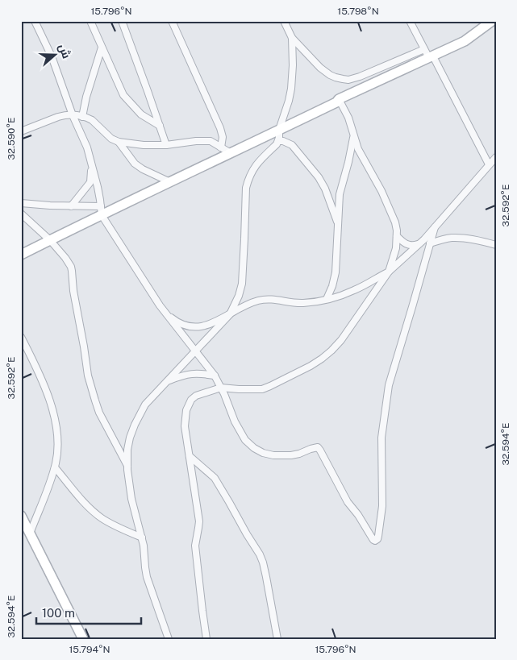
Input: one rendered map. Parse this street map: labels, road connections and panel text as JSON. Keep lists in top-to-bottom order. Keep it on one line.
{"scale_bar":"100 m","north":"right","coordinates":["15.796°N","15.798°N","32.590°E","32.592°E","32.594°E","15.794°N"]}
